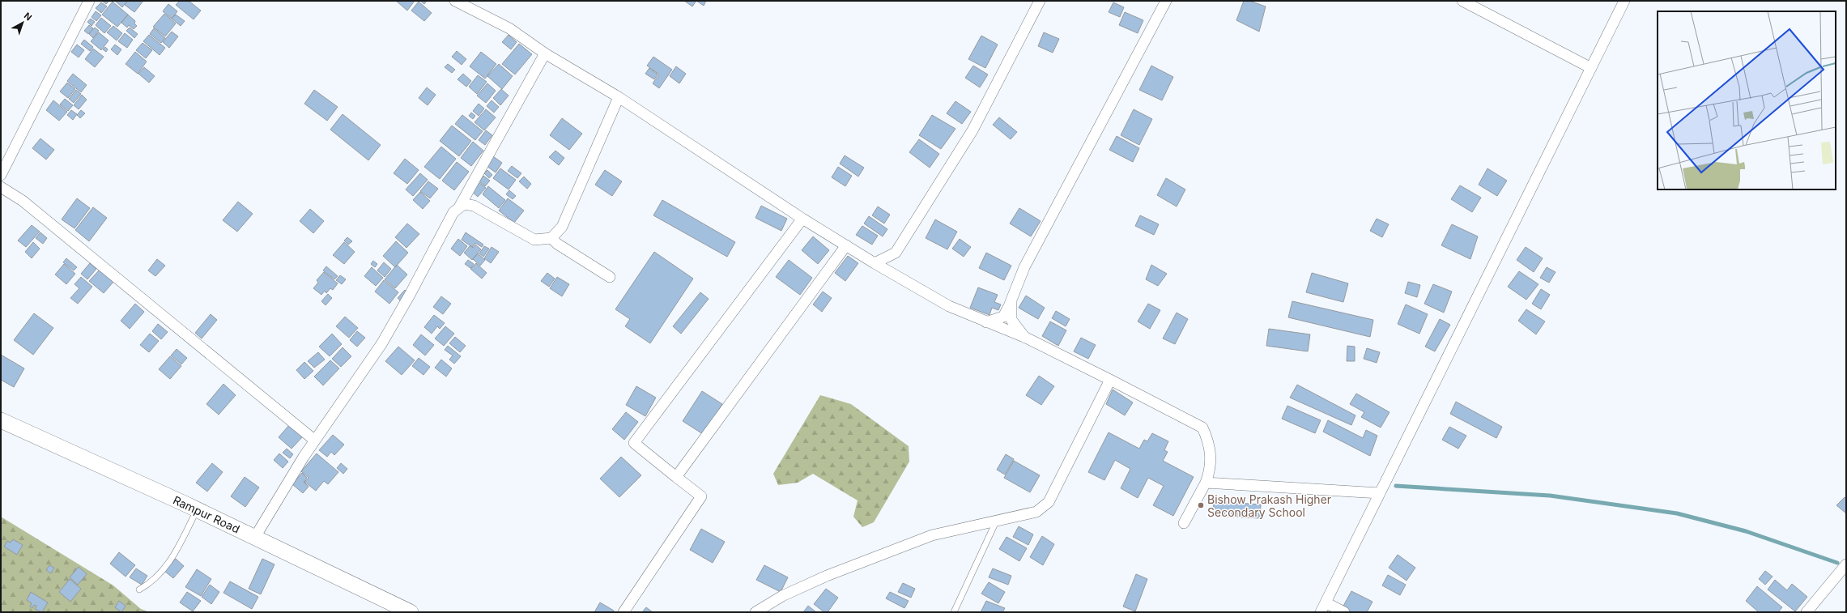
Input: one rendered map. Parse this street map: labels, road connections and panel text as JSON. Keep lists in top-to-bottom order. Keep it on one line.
{"streets":{"main road":["Rampur Road"]},"places":["Bishow Prakash Higher Secondary School"],"north":"top right"}
